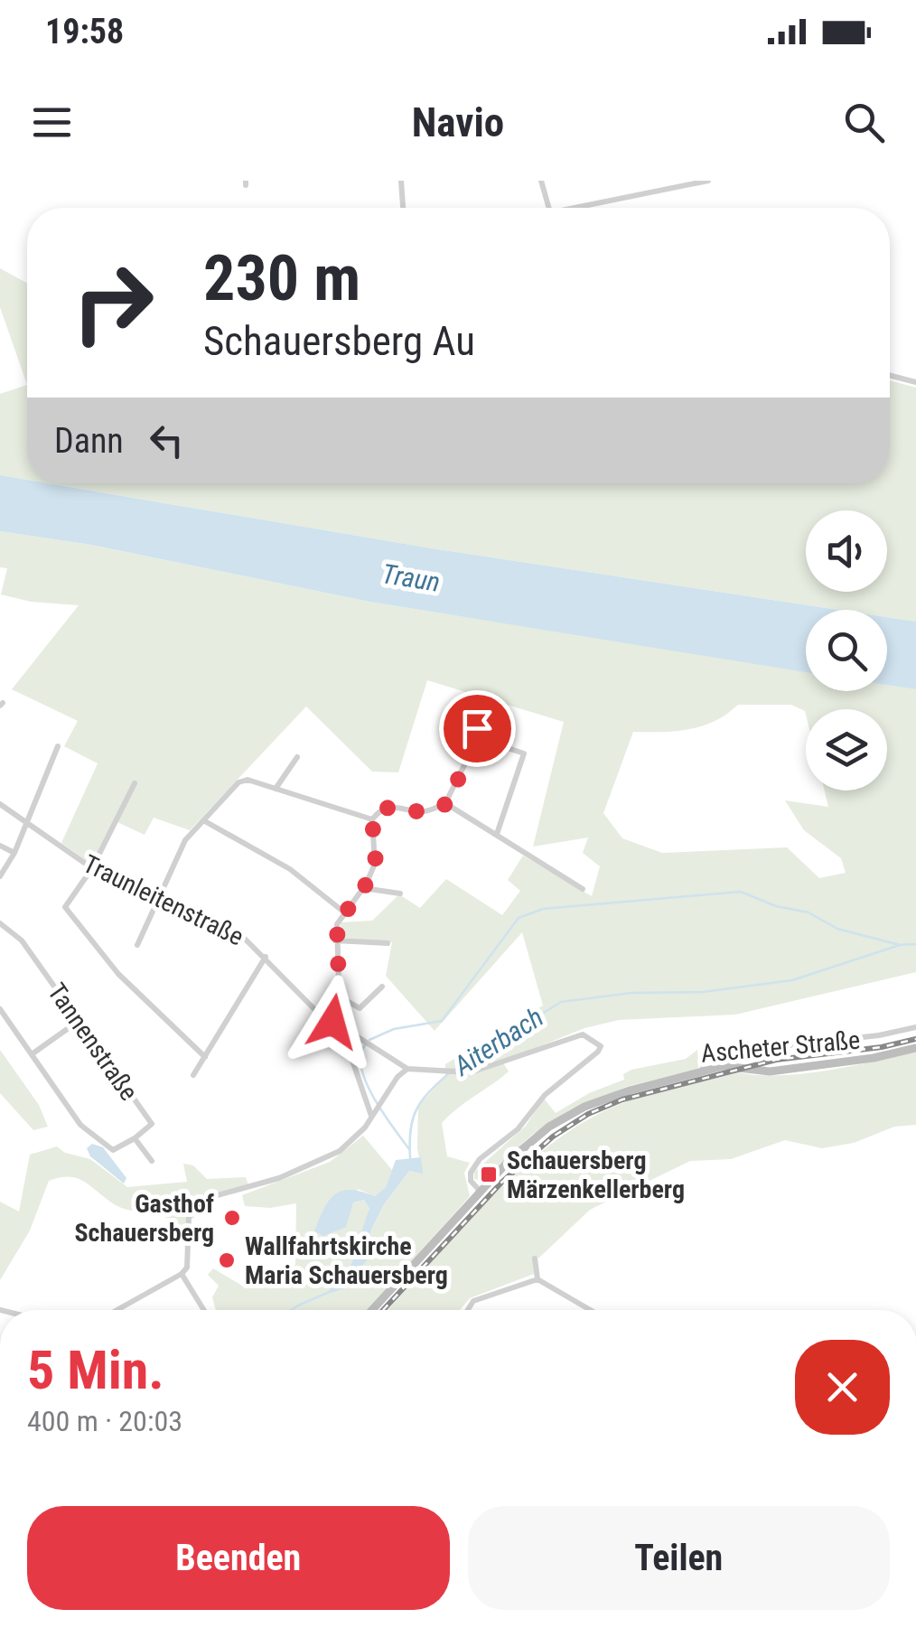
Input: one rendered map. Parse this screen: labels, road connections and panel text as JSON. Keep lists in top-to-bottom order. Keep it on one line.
{"streets":{"main road":["Ascheter Straße"],"street":["Traunleitenstraße","Tannenstraße"]},"crossings":[["Traunleitenstraße","Ascheter Straße"]],"water":["Traun","Aiterbach"],"places":{"transit":["Schauersberg Märzenkellerberg"],"other":["Gasthof Schauersberg","Wallfahrtskirche Maria Schauersberg"]},"page":{"status":"19:58","header":"Navio","turn":["230 m","Schauersberg Au"],"then":"Dann","heading":["5 Min.","400 m · 20:03"],"buttons":["Beenden","Teilen"]}}
